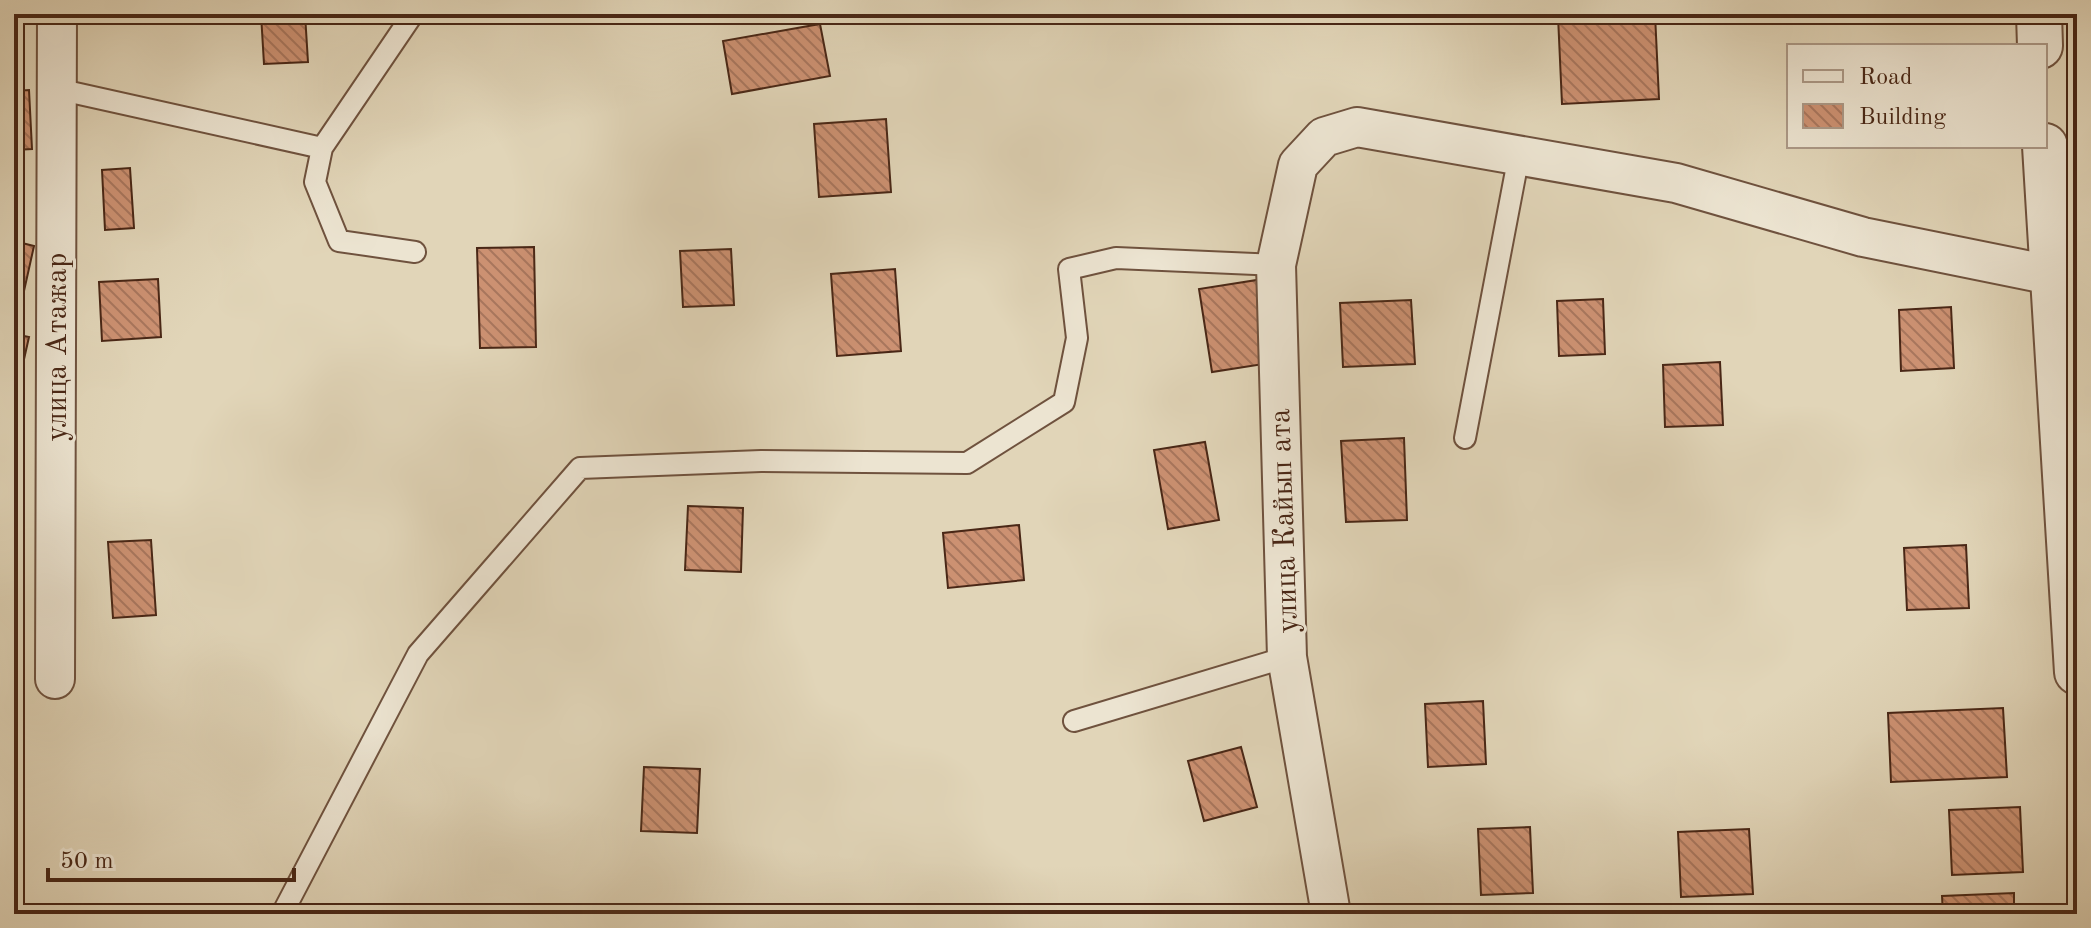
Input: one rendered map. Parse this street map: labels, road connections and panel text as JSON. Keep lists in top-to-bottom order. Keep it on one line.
{"streets":{"street":["улица Атажар","улица Кайып ата"]},"legend":["Road","Building"],"scale_bar":"50 m"}
